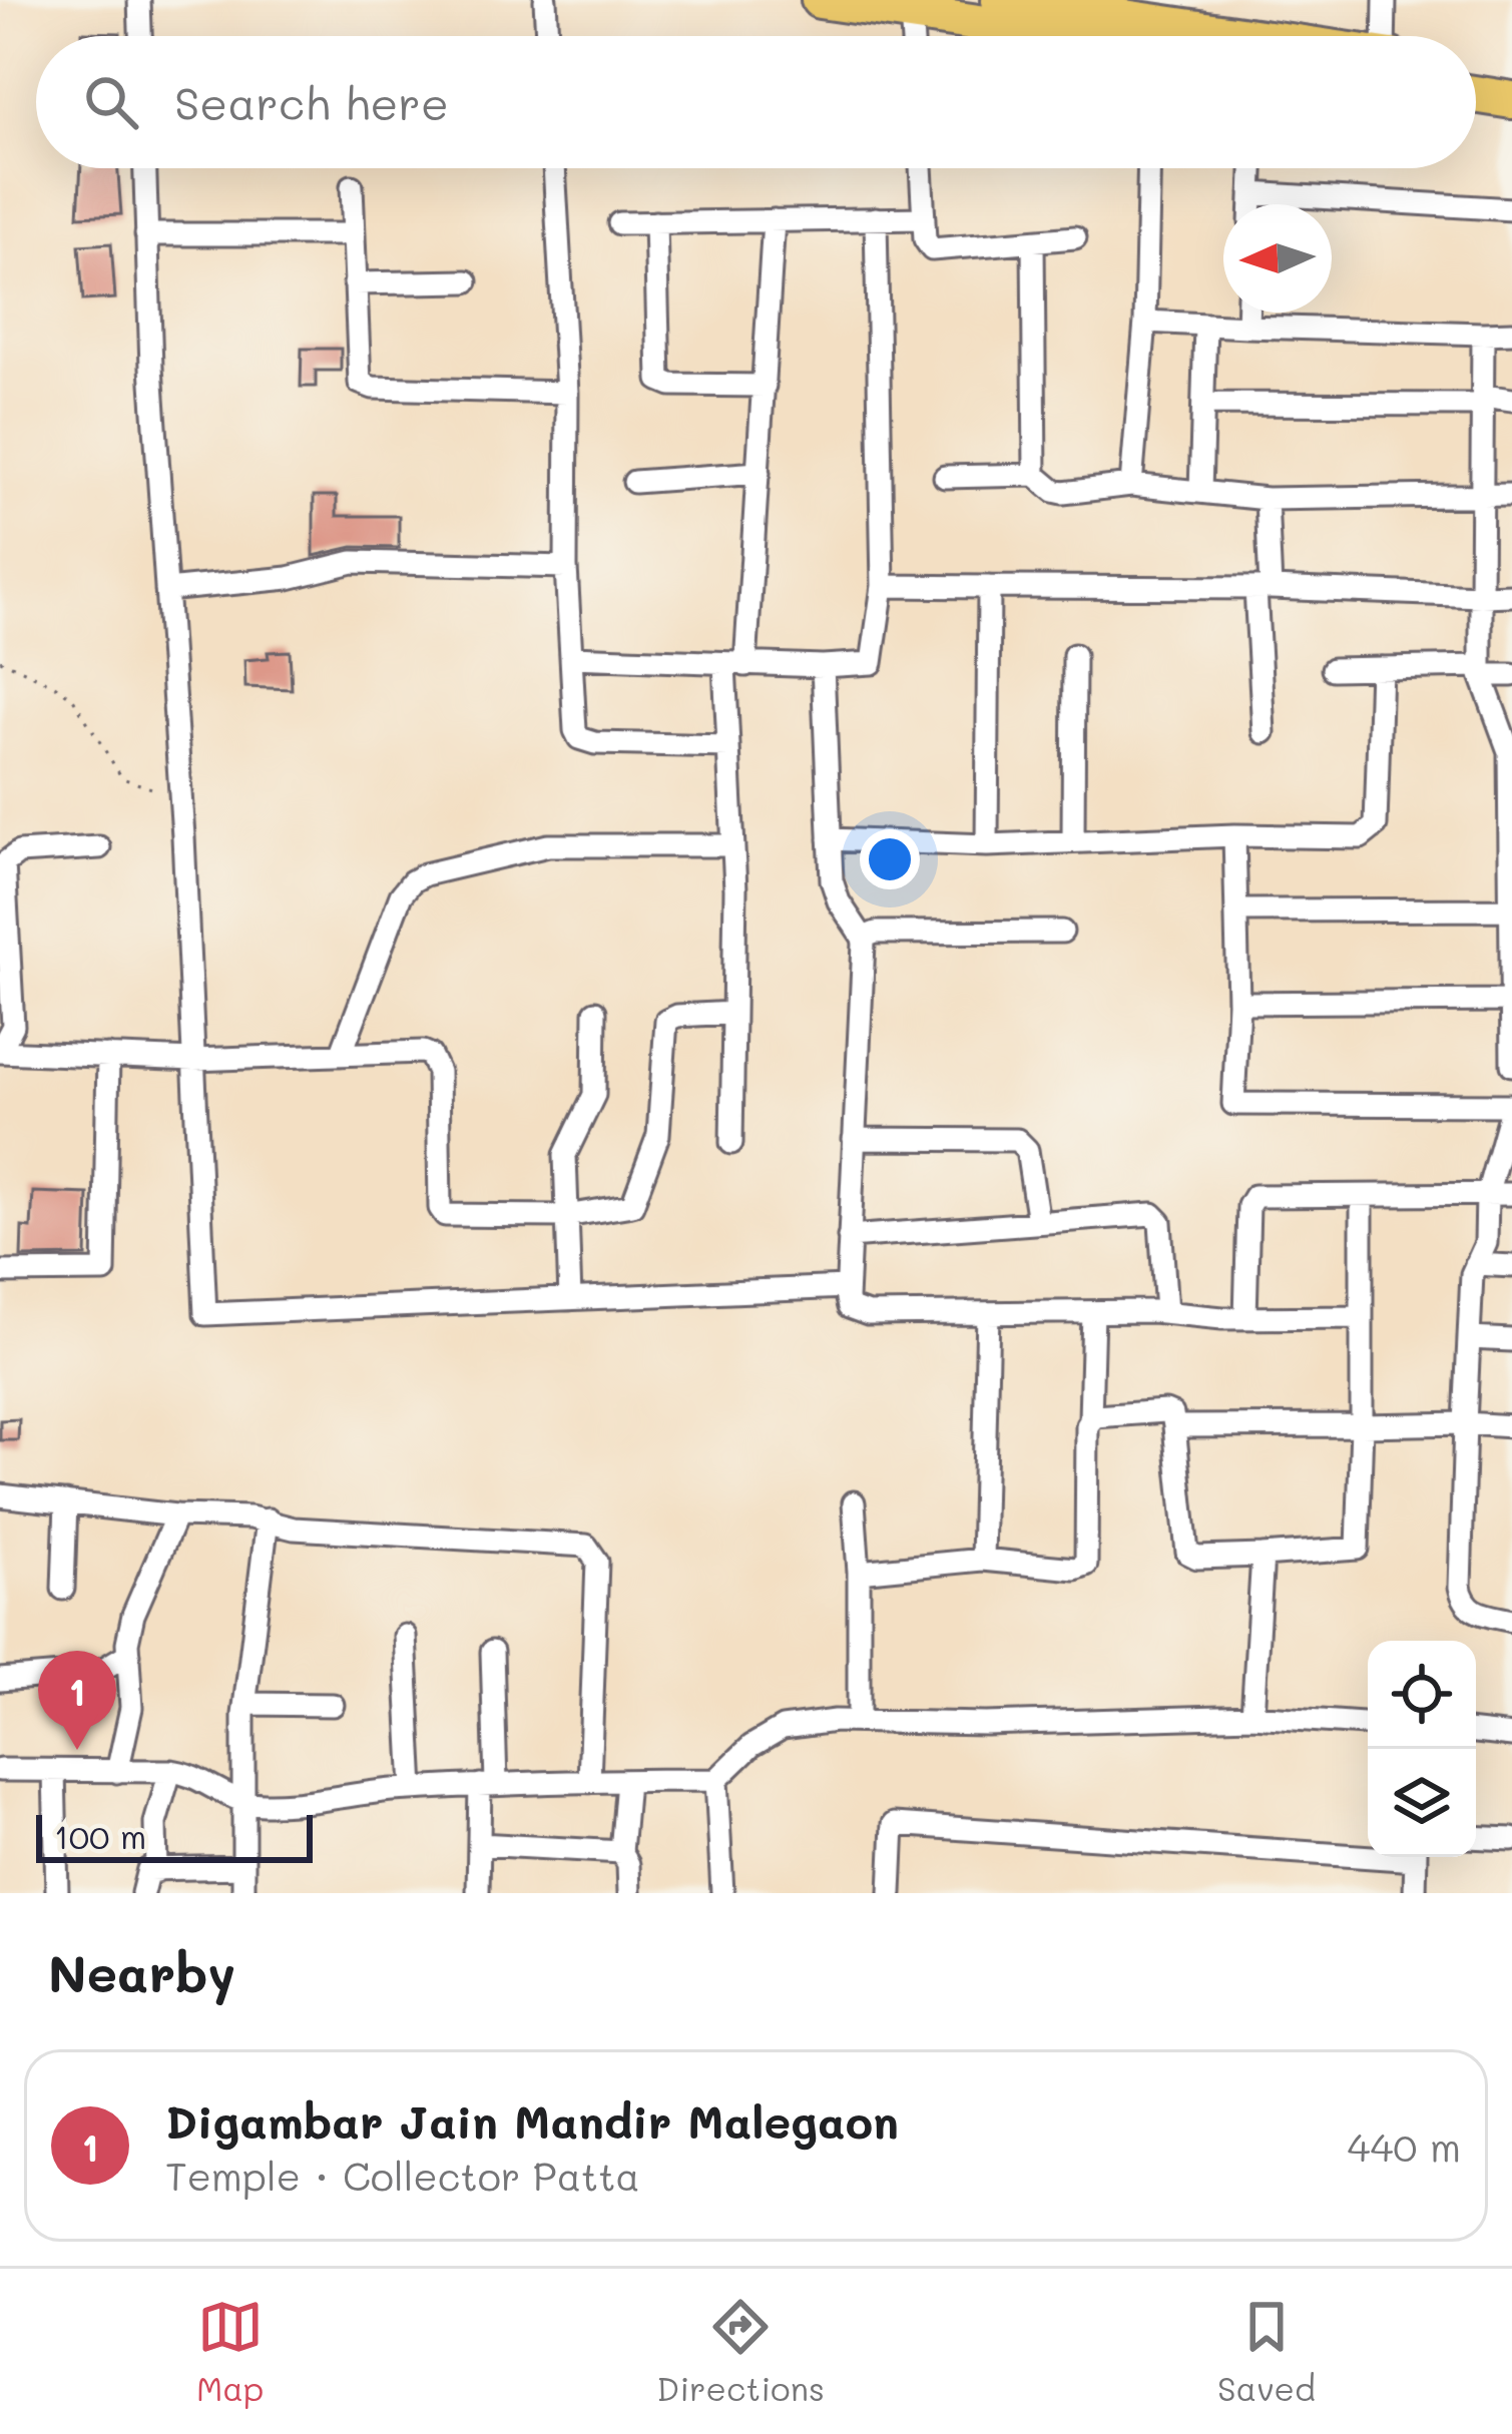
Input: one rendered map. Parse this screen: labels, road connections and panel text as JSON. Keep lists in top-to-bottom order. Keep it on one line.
{"scale_bar":"100 m","north":"left","page":{"search":"Search here","pins":"1","scale":"100 m","heading":"Nearby","list":[{"mark":"1","name":"Digambar Jain Mandir Malegaon","note":"Temple · Collector Patta","value":"440 m"}],"nav":["Map","Directions","Saved"]}}
